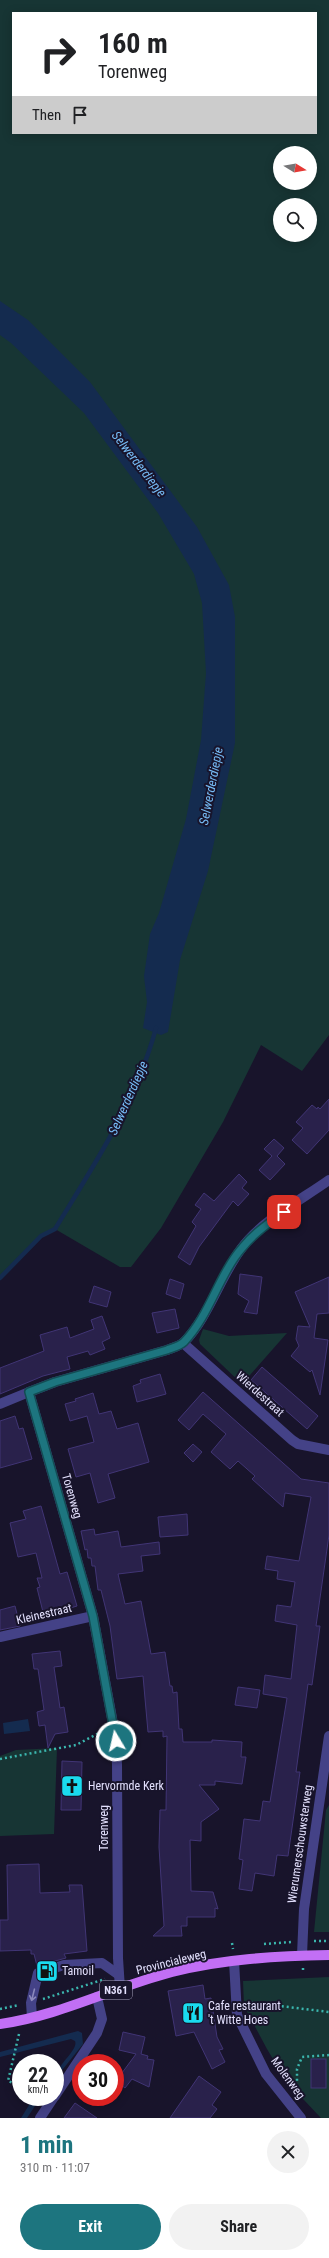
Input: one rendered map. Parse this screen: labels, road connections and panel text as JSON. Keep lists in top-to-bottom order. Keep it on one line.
{"streets":{"main road":["Provincialeweg","N361"],"street":["Wierdestraat","Torenweg","Kleinestraat","Wierumerschouwsterweg","Molenweg"]},"crossings":[["Torenweg","Kleinestraat"],["Torenweg","Provincialeweg"],["Wierumerschouwsterweg","Provincialeweg"],["Provincialeweg","Molenweg"]],"water":["Selwerderdiepje"],"places":{"church":["Hervormde Kerk"],"fuel station":["Tamoil"],"restaurant":["Cafe restaurant 't Witte Hoes"]},"north":"right","page":{"turn":["160 m","Torenweg"],"then":"Then","speed":"22 km/h","limit":"30","heading":["1 min","310 m · 11:07"],"buttons":["Exit","Share"]}}
